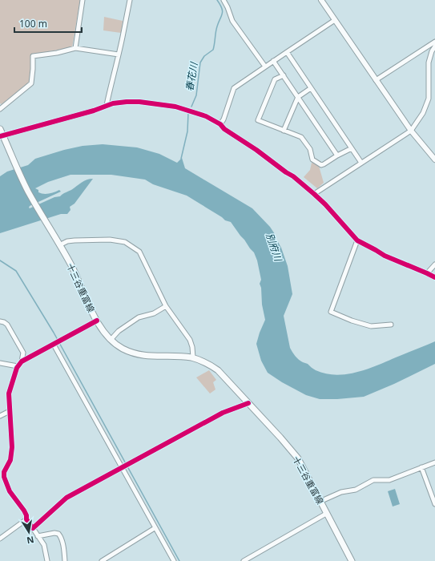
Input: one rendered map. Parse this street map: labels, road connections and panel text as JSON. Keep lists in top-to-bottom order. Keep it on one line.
{"streets":{"main road":["十三谷重富線"]},"water":["春花川","別府川"],"scale_bar":"100 m","north":"bottom"}
